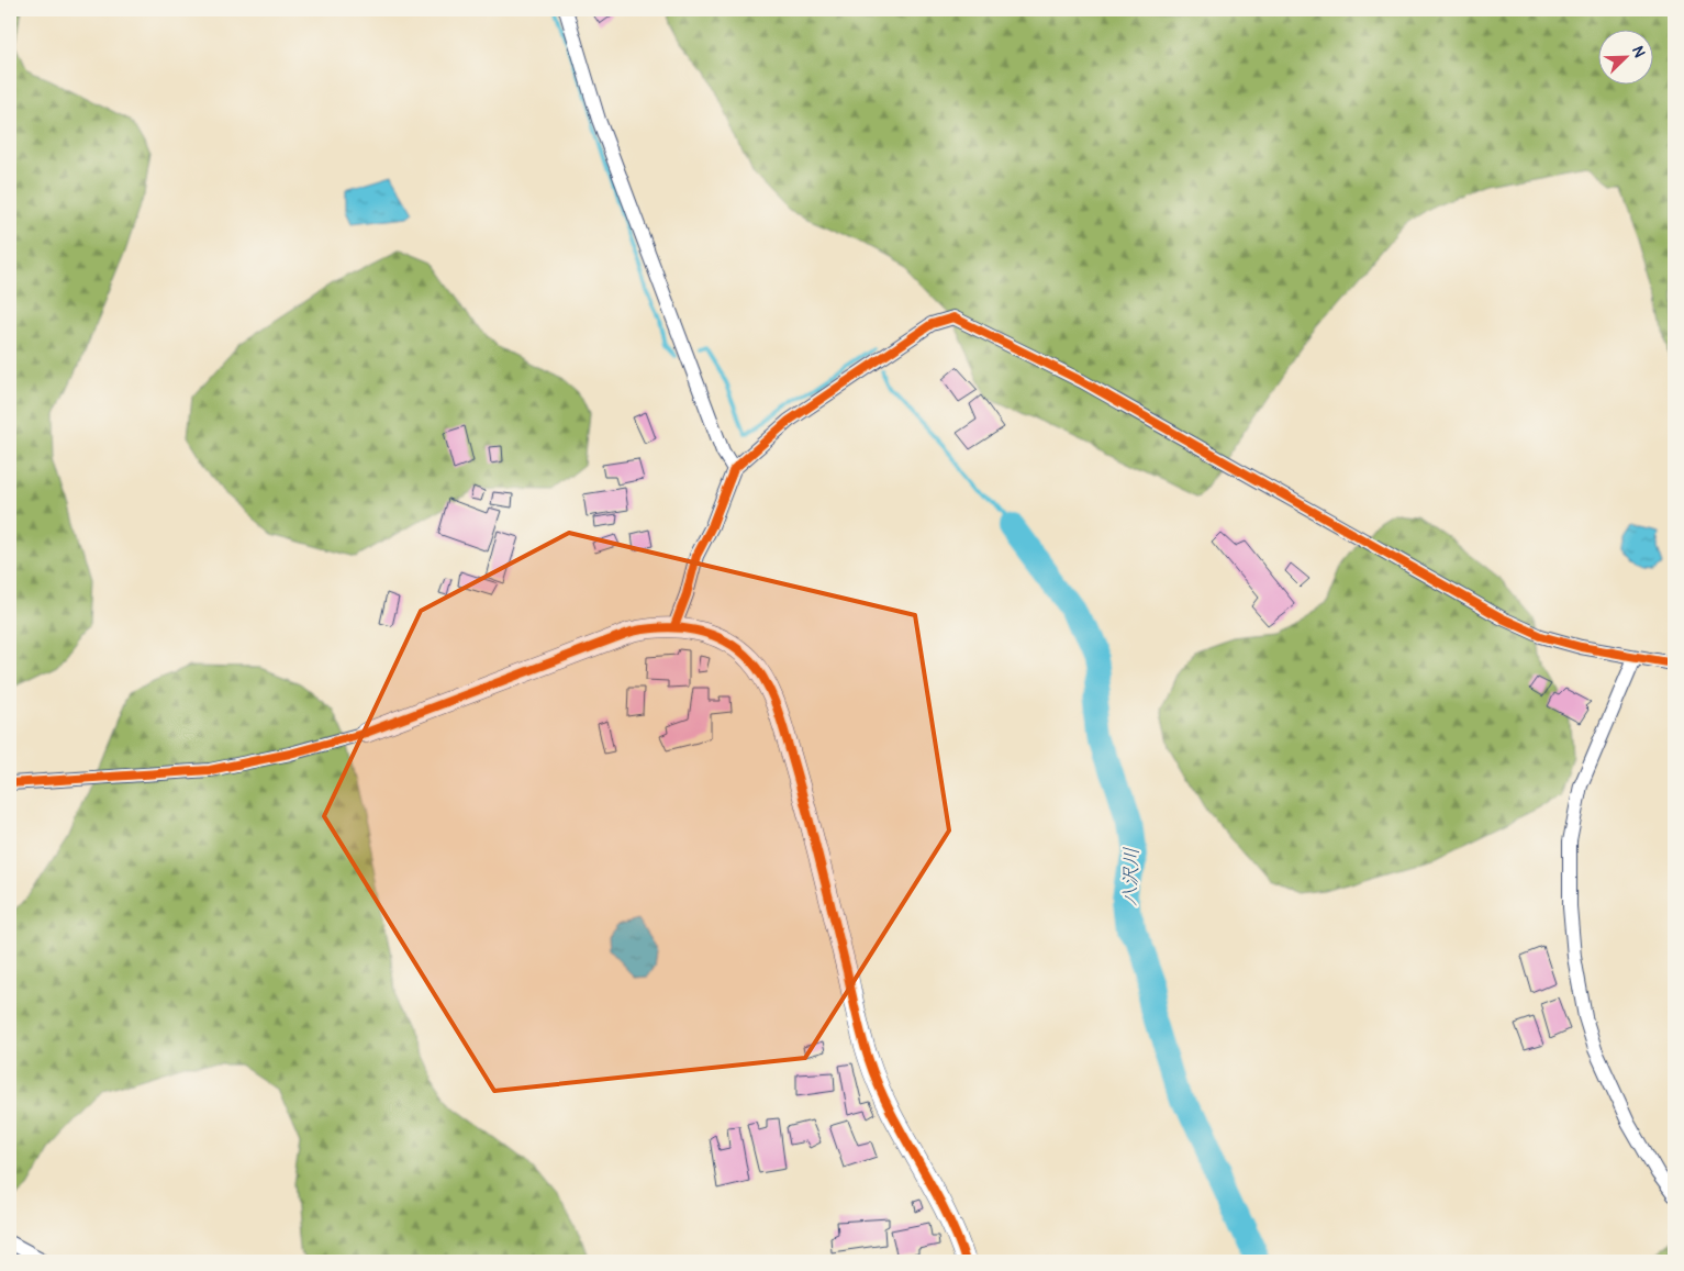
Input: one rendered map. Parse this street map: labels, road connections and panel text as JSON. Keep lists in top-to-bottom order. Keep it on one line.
{"water":["八沢川"],"north":"top right"}
